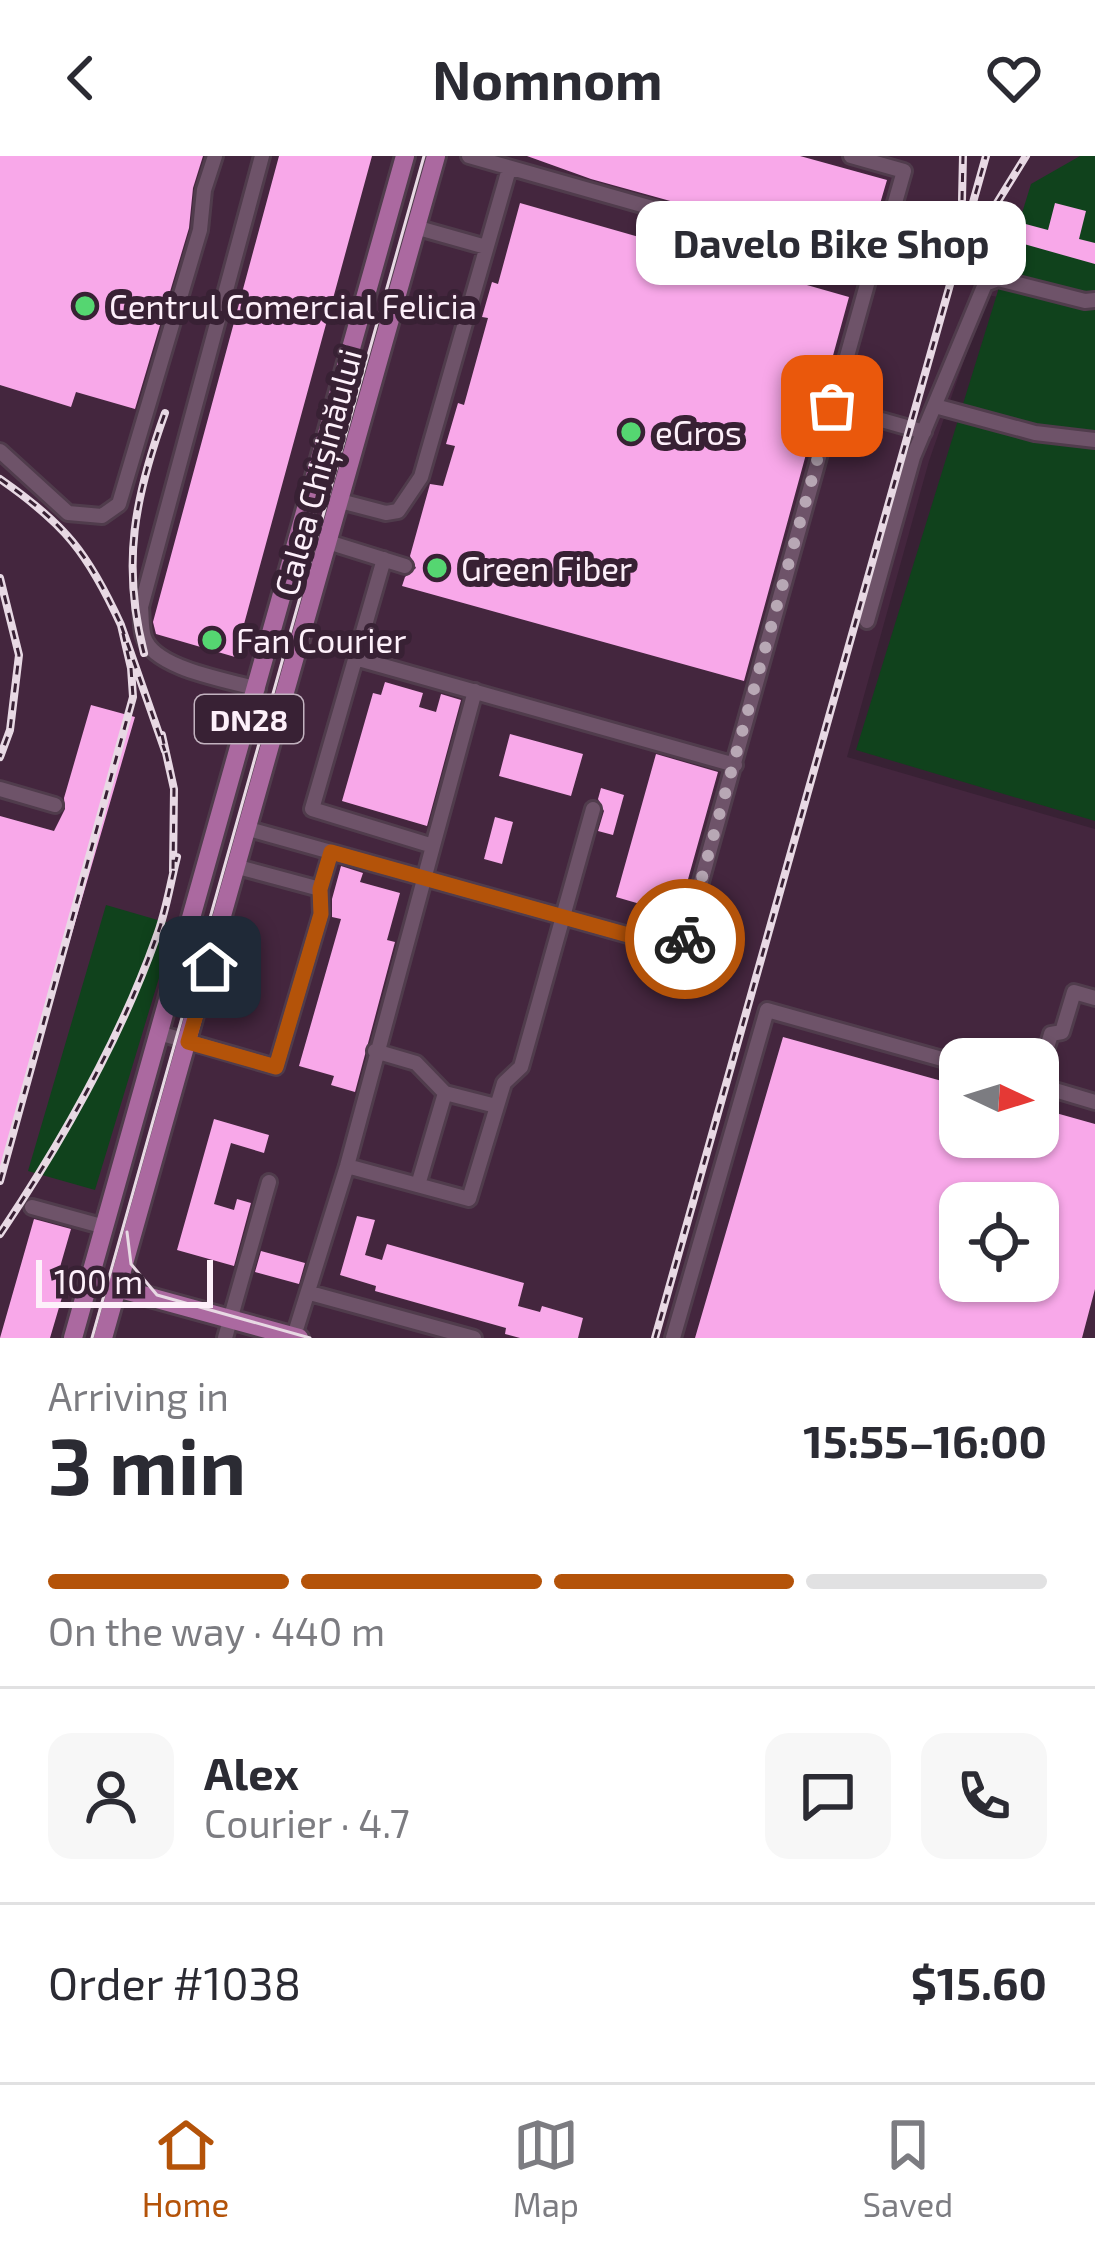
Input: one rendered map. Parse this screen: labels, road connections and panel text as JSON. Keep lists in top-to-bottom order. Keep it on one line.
{"streets":{"main road":["Calea Chișinăului","DN28"]},"crossings":[["Calea Chișinăului","DN28"]],"places":["Centrul Comercial Felicia","Davelo Bike Shop","eGros","Green Fiber","Fan Courier"],"scale_bar":"100 m","north":"right","page":{"header":"Nomnom","bubble":"Davelo Bike Shop","scale":"100 m","heading":["3 min","Arriving in","15:55–16:00"],"panel":["Alex","Courier · 4.7","Order #1038","$15.60"],"bar":"On the way · 440 m","tabs":["Home","Map","Saved"]}}
